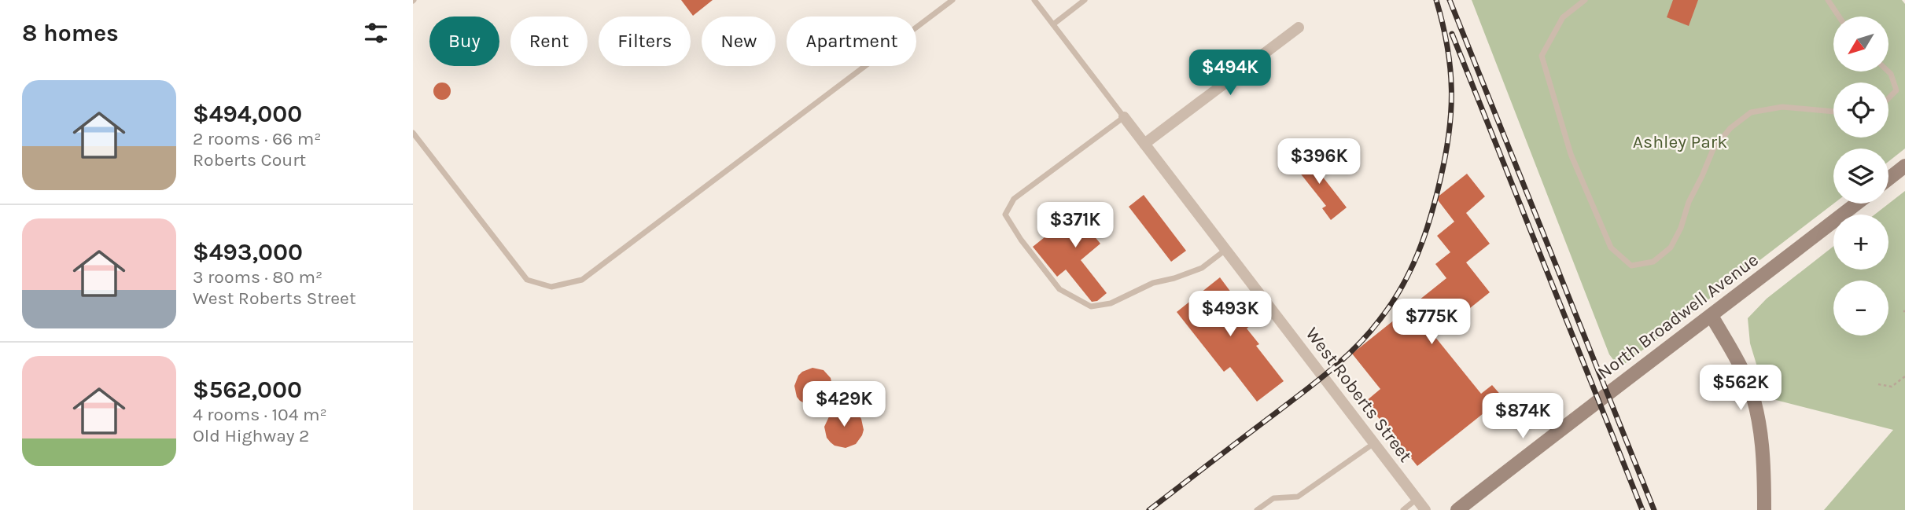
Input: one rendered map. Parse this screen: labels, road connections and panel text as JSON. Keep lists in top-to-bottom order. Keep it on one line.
{"streets":{"main road":["North Broadwell Avenue"],"street":["West Roberts Street"]},"parks":["Ashley Park"],"north":"bottom left","page":{"heading":"8 homes","map_buttons":["+","−"],"chip":["Buy","Rent","Filters","New","Apartment"],"price":["$494K","$396K","$371K","$493K","$775K","$562K","$429K","$874K"],"list":[{"name":"$494,000","note":"2 rooms · 66 m² · Roberts Court"},{"name":"$493,000","note":"3 rooms · 80 m² · West Roberts Street"},{"name":"$562,000","note":"4 rooms · 104 m² · Old Highway 2"}]}}
